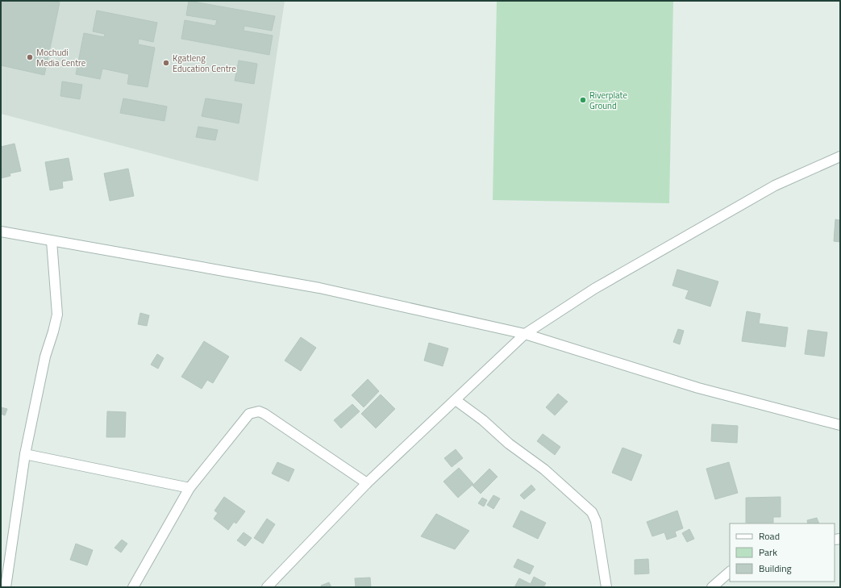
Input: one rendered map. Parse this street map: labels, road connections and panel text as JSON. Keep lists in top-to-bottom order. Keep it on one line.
{"places":["Mochudi Media Centre","Kgatleng Education Centre","Riverplate Ground"],"legend":["Road","Park","Building"]}
